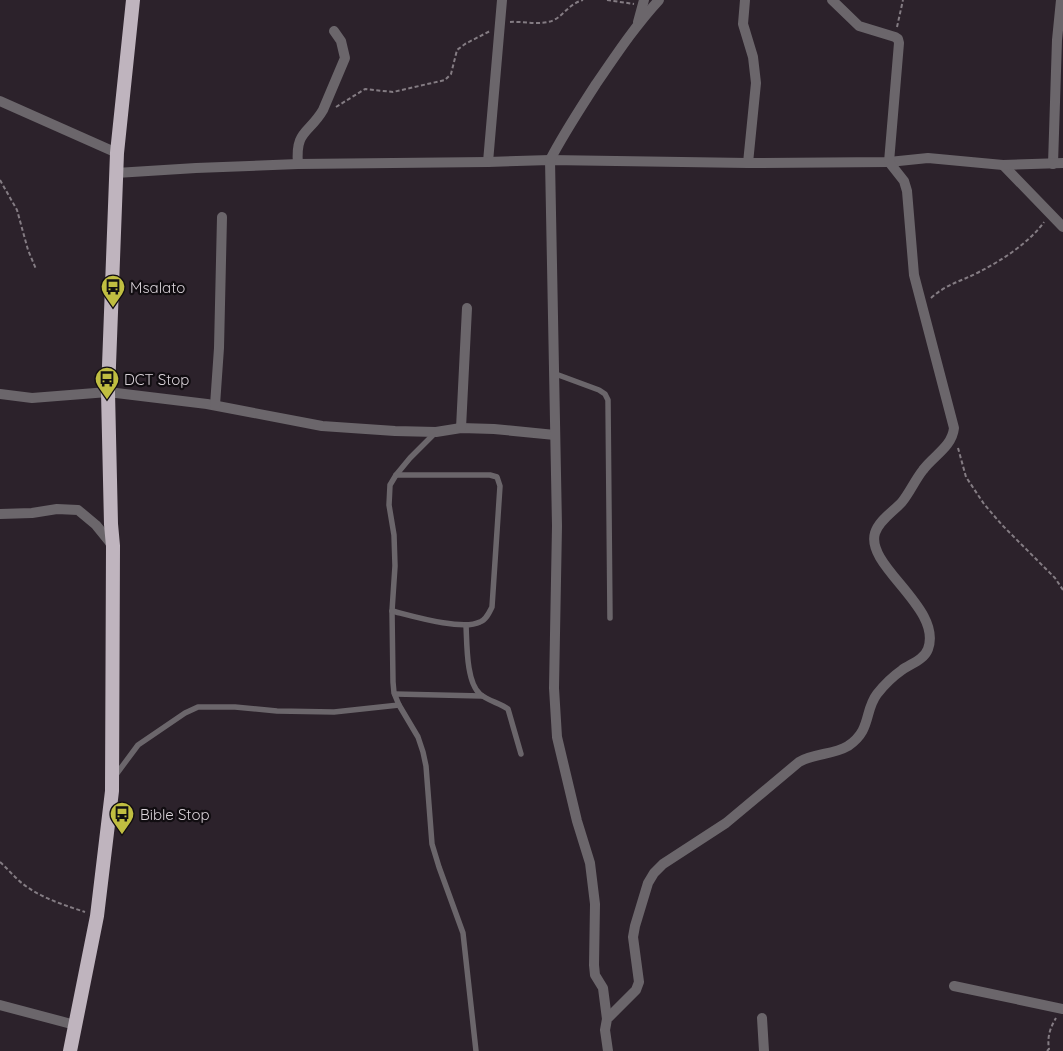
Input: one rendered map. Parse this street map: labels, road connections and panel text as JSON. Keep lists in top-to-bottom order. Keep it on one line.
{"places":{"bus stop":["Msalato","DCT Stop","Bible Stop"]}}
